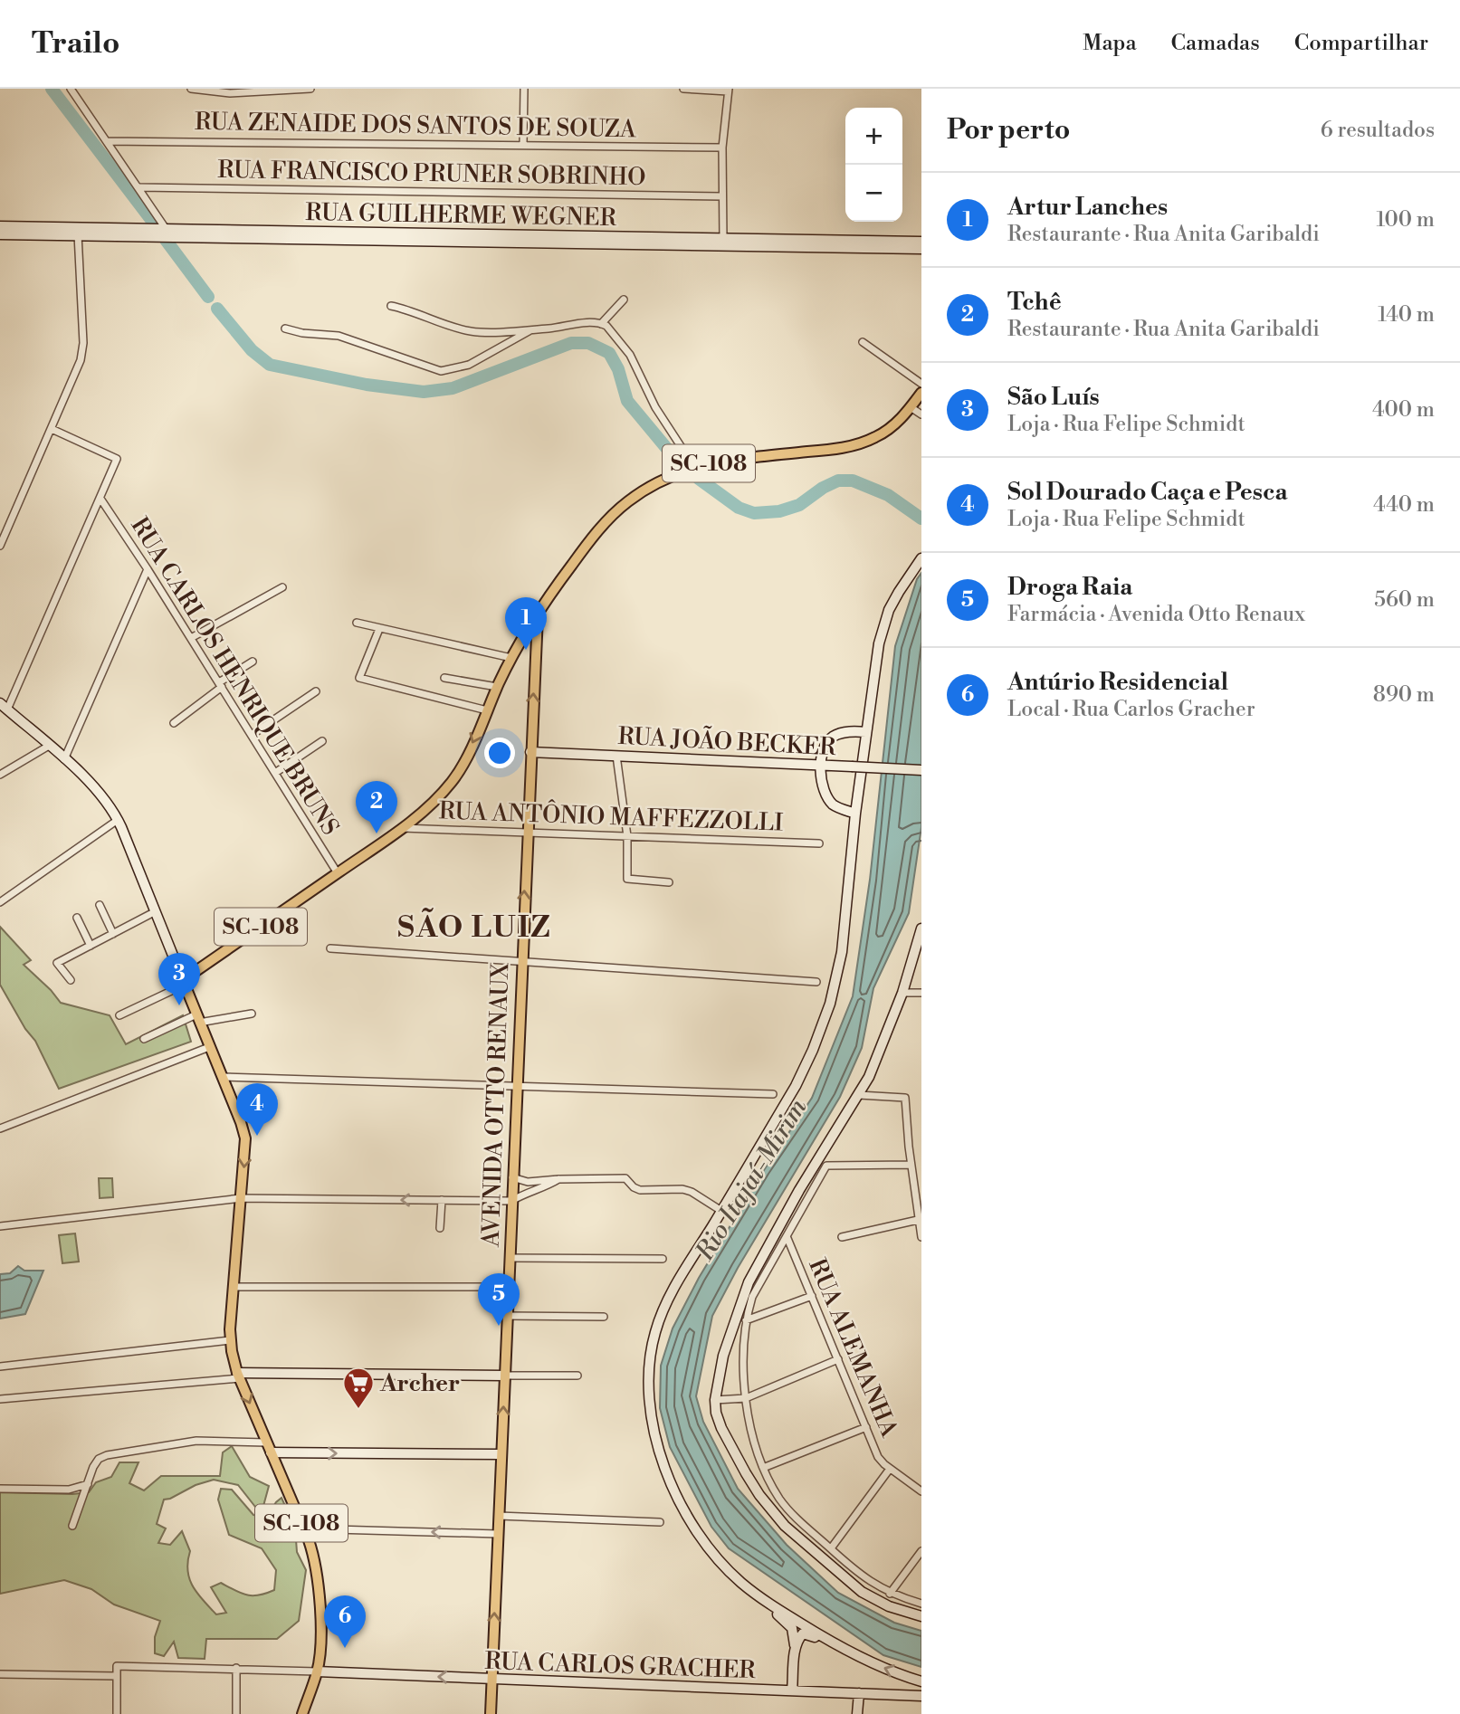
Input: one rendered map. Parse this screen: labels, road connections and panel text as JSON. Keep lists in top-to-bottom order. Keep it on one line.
{"streets":{"main road":["RUA GUILHERME WEGNER","SC-108","RUA JOÃO BECKER","AVENIDA OTTO RENAUX","RUA CARLOS GRACHER"],"street":["RUA ZENAIDE DOS SANTOS DE SOUZA","RUA FRANCISCO PRUNER SOBRINHO","RUA CARLOS HENRIQUE BRUNS","RUA ANTÔNIO MAFFEZZOLLI","RUA ALEMANHA"]},"crossings":[["SC-108","RUA CARLOS HENRIQUE BRUNS"],["SC-108","RUA ANTÔNIO MAFFEZZOLLI"],["SC-108","AVENIDA OTTO RENAUX"],["SC-108","RUA CARLOS GRACHER"],["RUA JOÃO BECKER","AVENIDA OTTO RENAUX"],["RUA ANTÔNIO MAFFEZZOLLI","AVENIDA OTTO RENAUX"],["AVENIDA OTTO RENAUX","RUA CARLOS GRACHER"]],"one_way":["AVENIDA OTTO RENAUX"],"districts":["SÃO LUIZ"],"water":["Rio Itajaí-Mirim"],"places":{"supermarket":["Archer"]},"page":{"header":"Trailo","nav":["Mapa","Camadas","Compartilhar"],"heading":["Por perto","6 resultados"],"map_buttons":["+","−"],"list":[{"mark":"1","name":"Artur Lanches","note":"Restaurante · Rua Anita Garibaldi","value":"100 m"},{"mark":"2","name":"Tchê","note":"Restaurante · Rua Anita Garibaldi","value":"140 m"},{"mark":"3","name":"São Luís","note":"Loja · Rua Felipe Schmidt","value":"400 m"},{"mark":"4","name":"Sol Dourado Caça e Pesca","note":"Loja · Rua Felipe Schmidt","value":"440 m"},{"mark":"5","name":"Droga Raia","note":"Farmácia · Avenida Otto Renaux","value":"560 m"},{"mark":"6","name":"Antúrio Residencial","note":"Local · Rua Carlos Gracher","value":"890 m"}],"pins":["1","2","3","4","5","6"]}}
